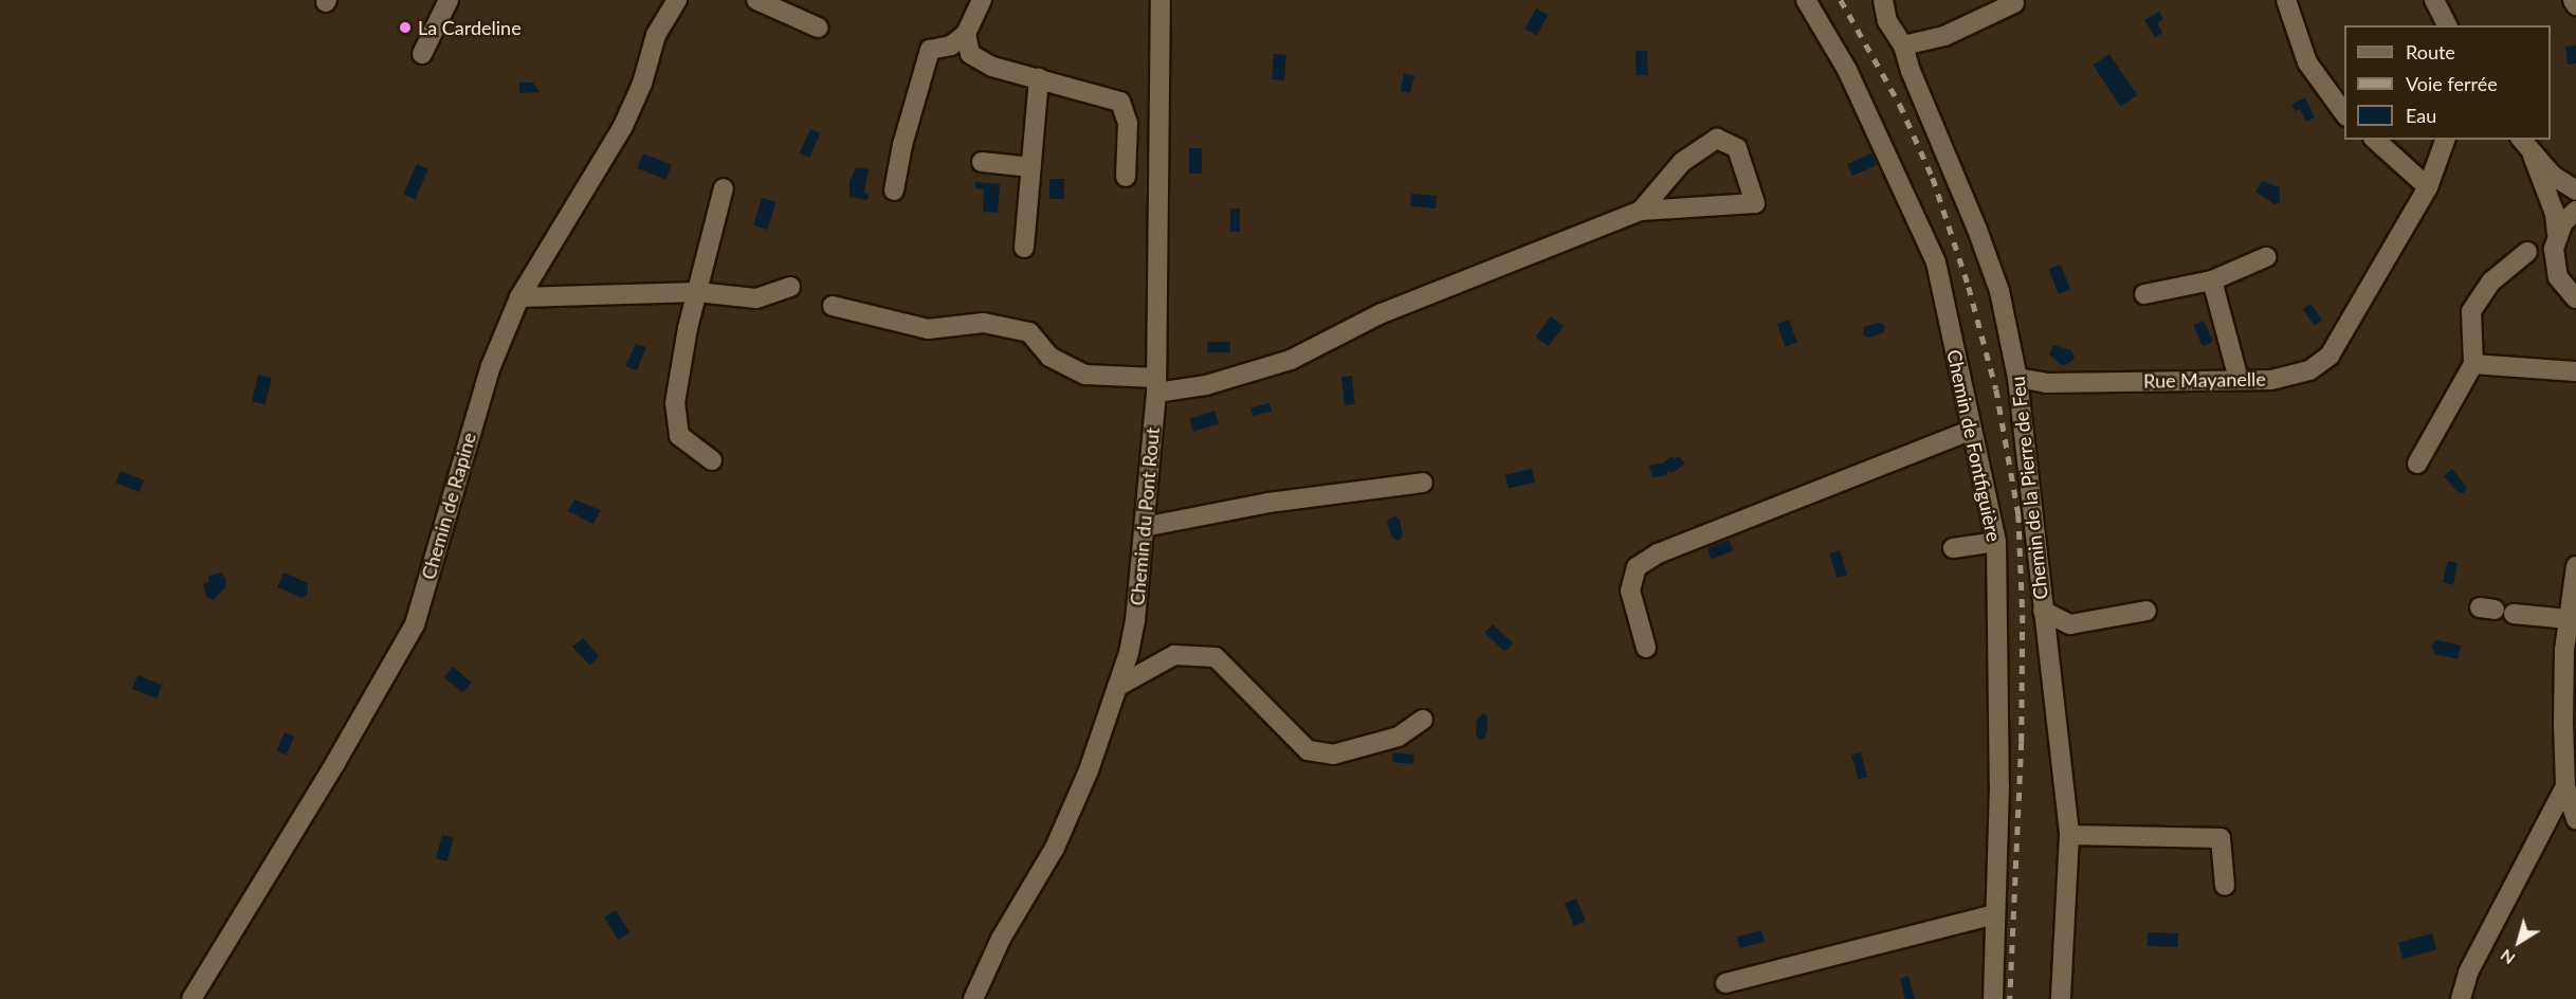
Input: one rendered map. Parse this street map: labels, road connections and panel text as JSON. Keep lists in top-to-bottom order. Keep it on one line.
{"streets":{"street":["Rue Mayanelle","Chemin de Fontfiguière","Chemin de la Pierre de Feu","Chemin de Rapine","Chemin du Pont Rout"]},"crossings":[["Rue Mayanelle","Chemin de la Pierre de Feu"]],"places":["La Cardeline"],"legend":["Route","Voie ferrée","Eau"],"north":"bottom left"}
